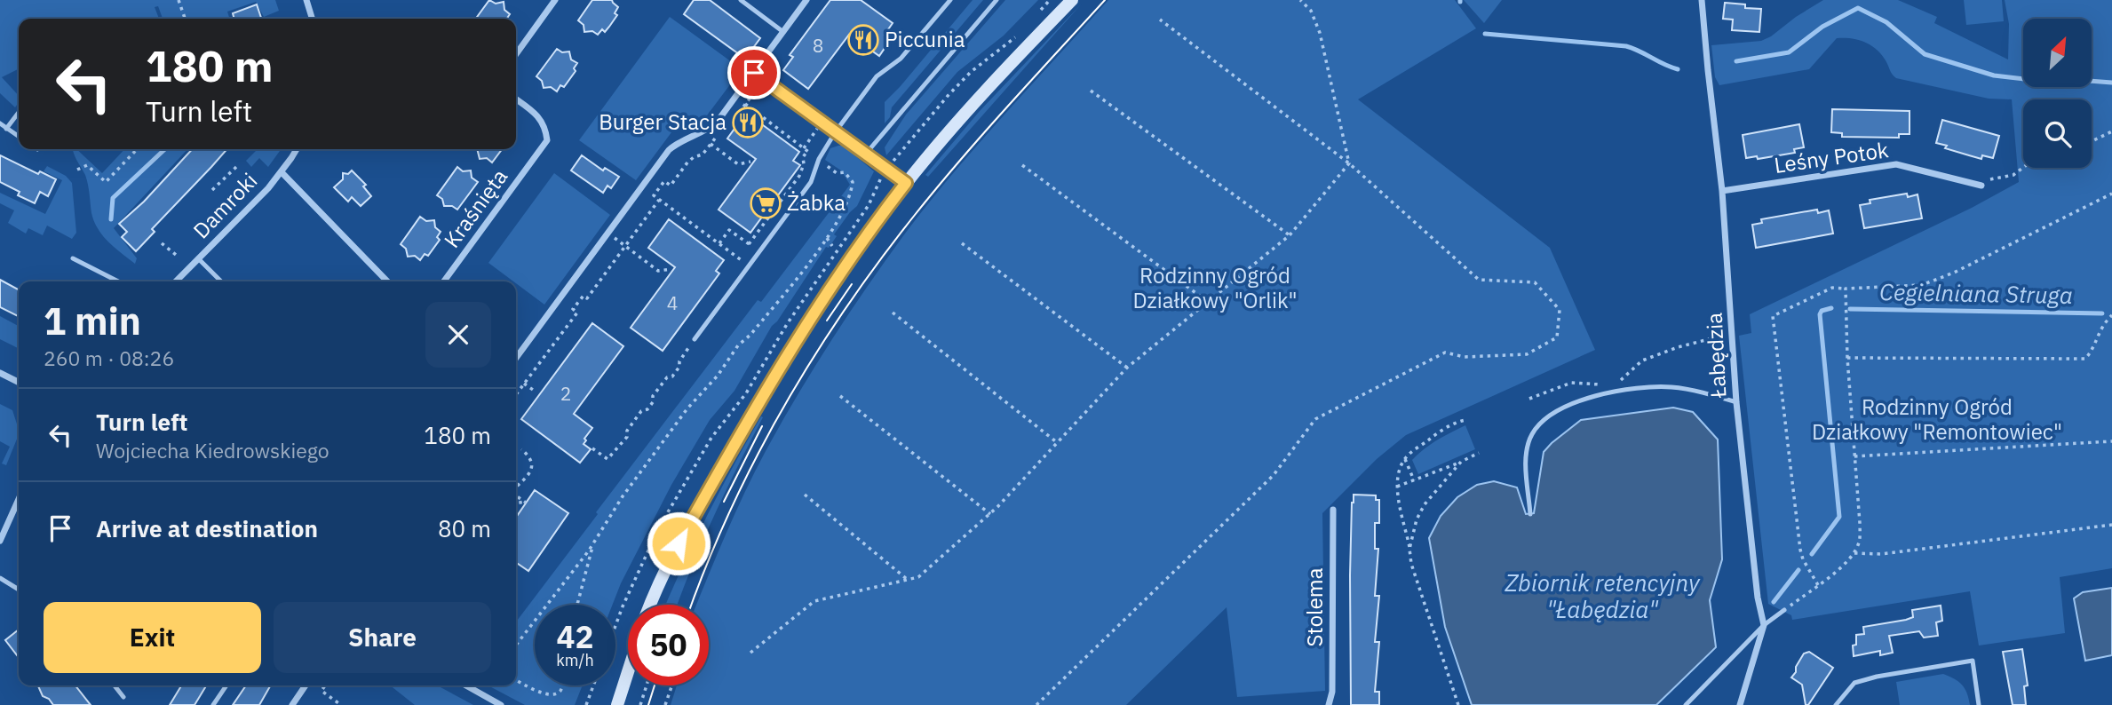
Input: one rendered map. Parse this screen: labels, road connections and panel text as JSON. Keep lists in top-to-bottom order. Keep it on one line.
{"streets":{"street":["Leśny Potok","Damroki","Kraśnięta","Łabędzia","Stolema"]},"crossings":[["Leśny Potok","Łabędzia"]],"water":["Cegielniana Struga","Zbiornik retencyjny \"Łabędzia\""],"parks":["Rodzinny Ogród Działkowy \"Orlik\"","Rodzinny Ogród Działkowy \"Remontowiec\""],"places":{"restaurant":["Piccunia","Burger Stacja"],"supermarket":["Żabka"]},"house_numbers":["8","4","2"],"north":"top right","page":{"turn":["180 m","Turn left"],"heading":["1 min","260 m · 08:26"],"list":[{"name":"Turn left","note":"Wojciecha Kiedrowskiego","value":"180 m"},{"name":"Arrive at destination","value":"80 m"}],"buttons":["Exit","Share"],"speed":"42 km/h","limit":"50"}}
